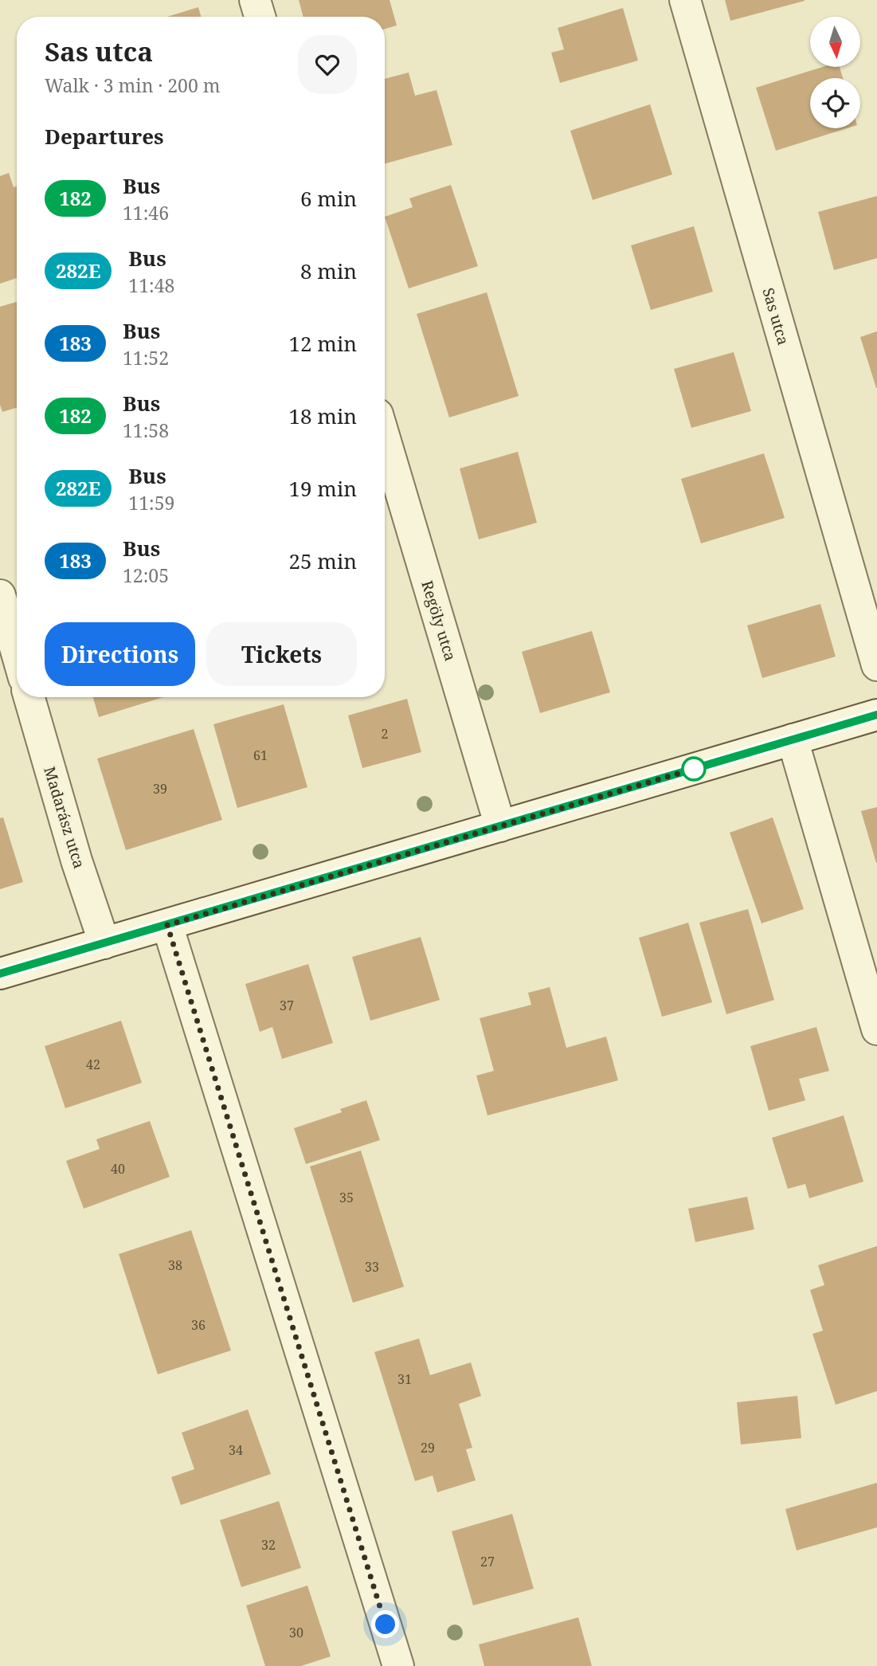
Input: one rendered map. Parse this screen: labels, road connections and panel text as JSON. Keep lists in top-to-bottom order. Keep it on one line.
{"streets":{"street":["Sas utca","Regöly utca","Madarász utca"]},"lines":["bus line 182"],"house_numbers":["2","61","39","37","42","40","35","38","33","36","31","29","34","32","27","30"],"north":"bottom","page":{"heading":[["Sas utca","Walk · 3 min · 200 m"],"Departures"],"list":[{"mark":"182","name":"Bus","note":"11:46","value":"6 min"},{"mark":"282E","name":"Bus","note":"11:48","value":"8 min"},{"mark":"183","name":"Bus","note":"11:52","value":"12 min"},{"mark":"182","name":"Bus","note":"11:58","value":"18 min"},{"mark":"282E","name":"Bus","note":"11:59","value":"19 min"},{"mark":"183","name":"Bus","note":"12:05","value":"25 min"}],"buttons":["Directions","Tickets"]}}
